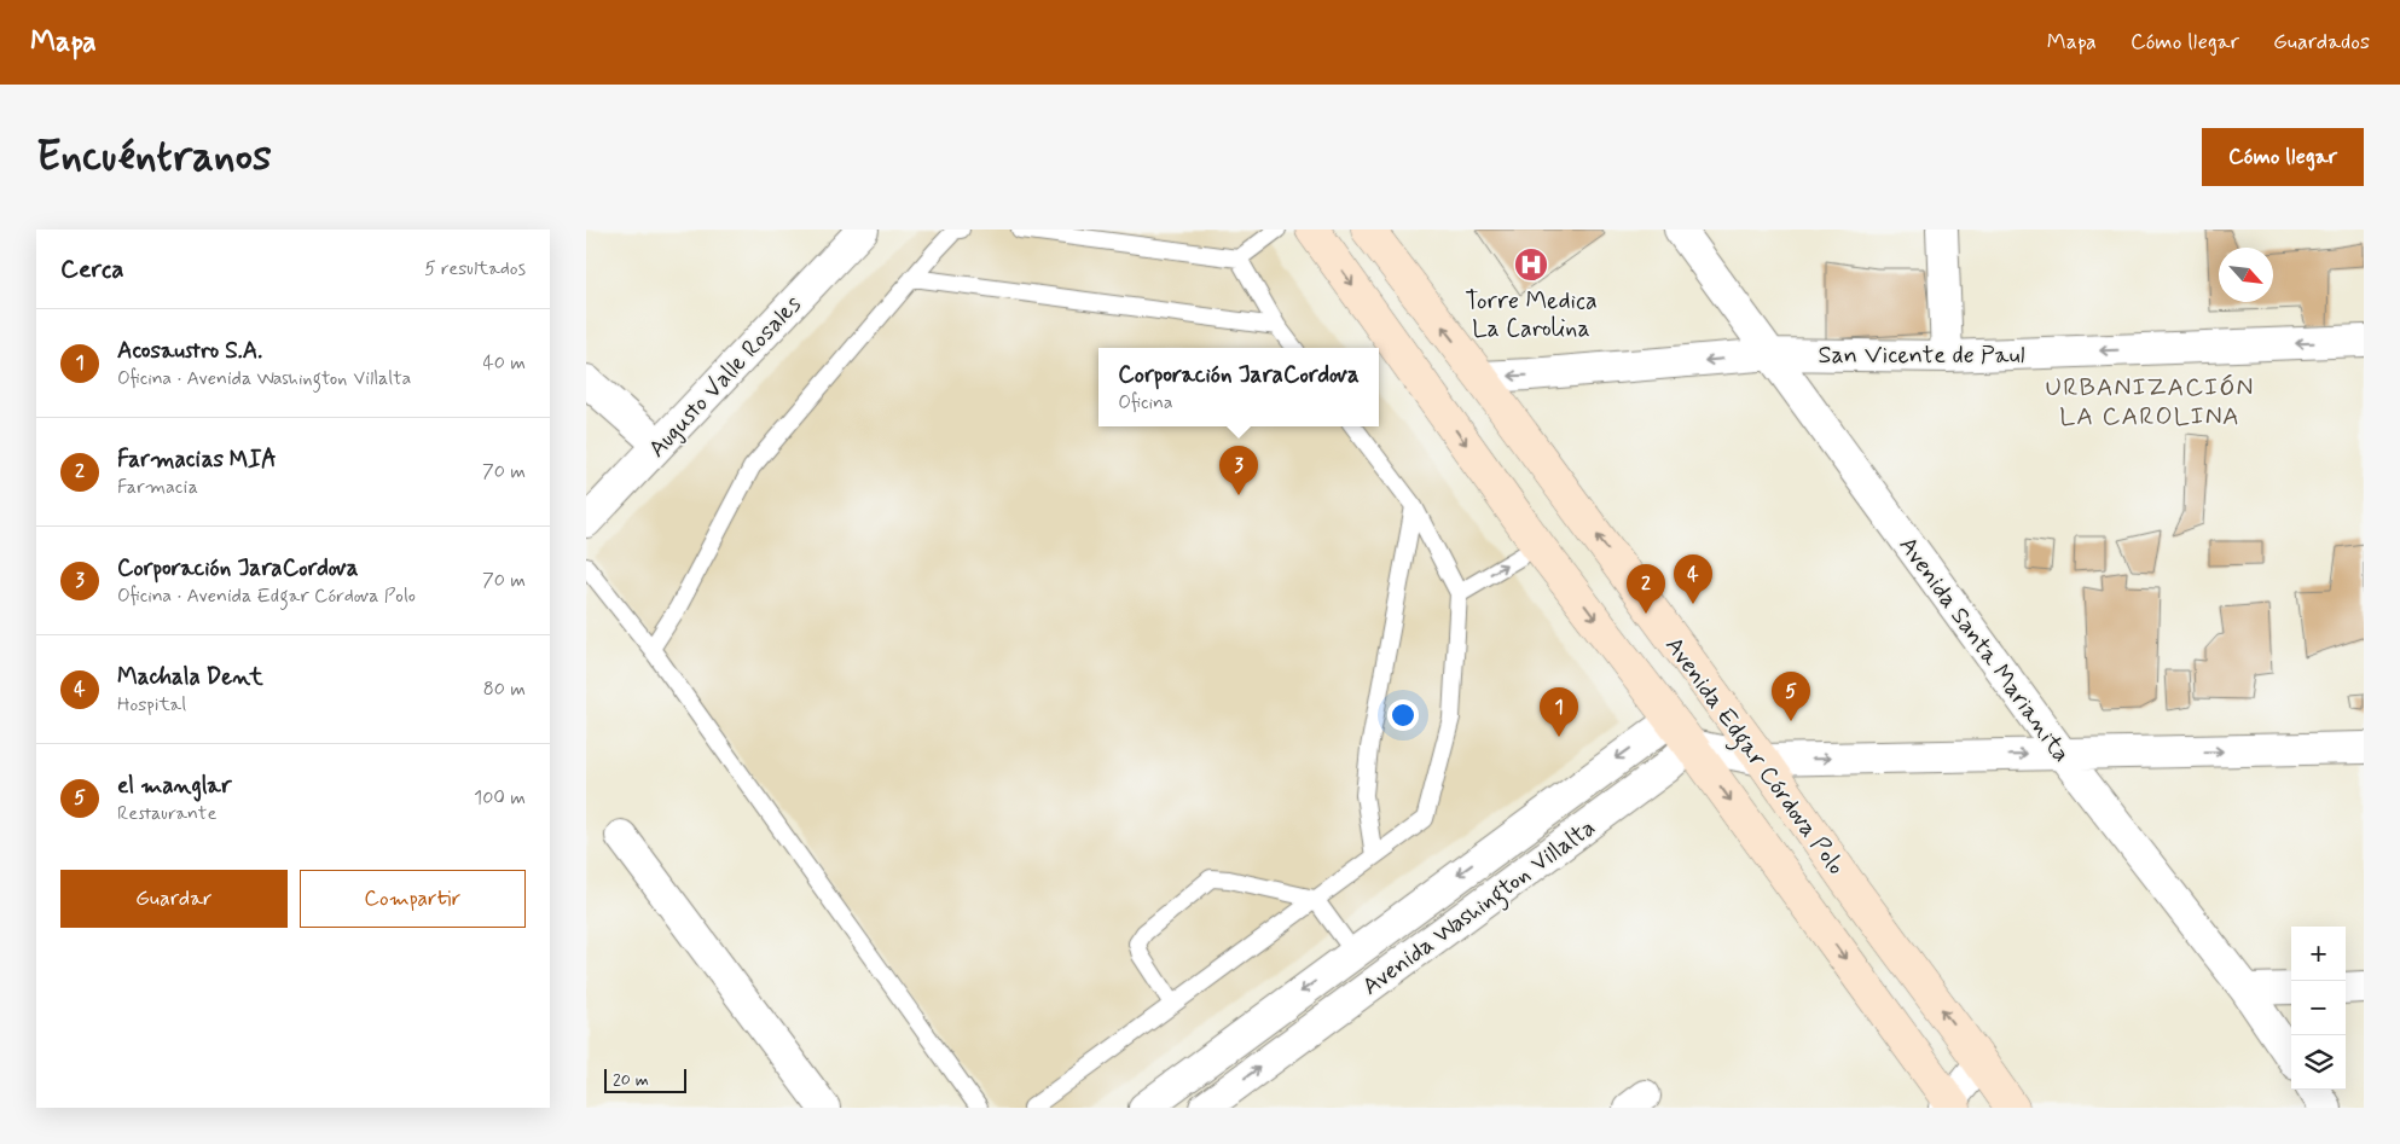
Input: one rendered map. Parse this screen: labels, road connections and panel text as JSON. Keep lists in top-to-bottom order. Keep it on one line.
{"streets":{"main road":["Avenida Edgar Córdova Polo"],"street":["San Vicente de Paul","Augusto Valle Rosales","Avenida Santa Marianita","Avenida Washington Villalta"]},"crossings":[["San Vicente de Paul","Avenida Santa Marianita"],["San Vicente de Paul","Avenida Edgar Córdova Polo"],["Avenida Edgar Córdova Polo","Avenida Washington Villalta"]],"one_way":["San Vicente de Paul"],"districts":["URBANIZACIÓN LA CAROLINA"],"places":{"hospital":["Torre Medica La Carolina"]},"scale_bar":"20 m","north":"bottom right","page":{"header":"Mapa","nav":["Mapa","Cómo llegar","Guardados"],"buttons":["Cómo llegar",["Guardar","Compartir"]],"title":"Encuéntranos","heading":["Cerca","5 resultados"],"list":[{"mark":"1","name":"Acosaustro S.A.","note":"Oficina · Avenida Washington Villalta","value":"40 m"},{"mark":"2","name":"Farmacias MIA","note":"Farmacia","value":"70 m"},{"mark":"3","name":"Corporación JaraCordova","note":"Oficina · Avenida Edgar Córdova Polo","value":"70 m"},{"mark":"4","name":"Machala Dent","note":"Hospital","value":"80 m"},{"mark":"5","name":"el manglar","note":"Restaurante","value":"100 m"}],"popup":["Corporación JaraCordova","Oficina"],"pins":["3","4","2","5","1"],"map_buttons":["+","−"],"scale":"20 m"}}
